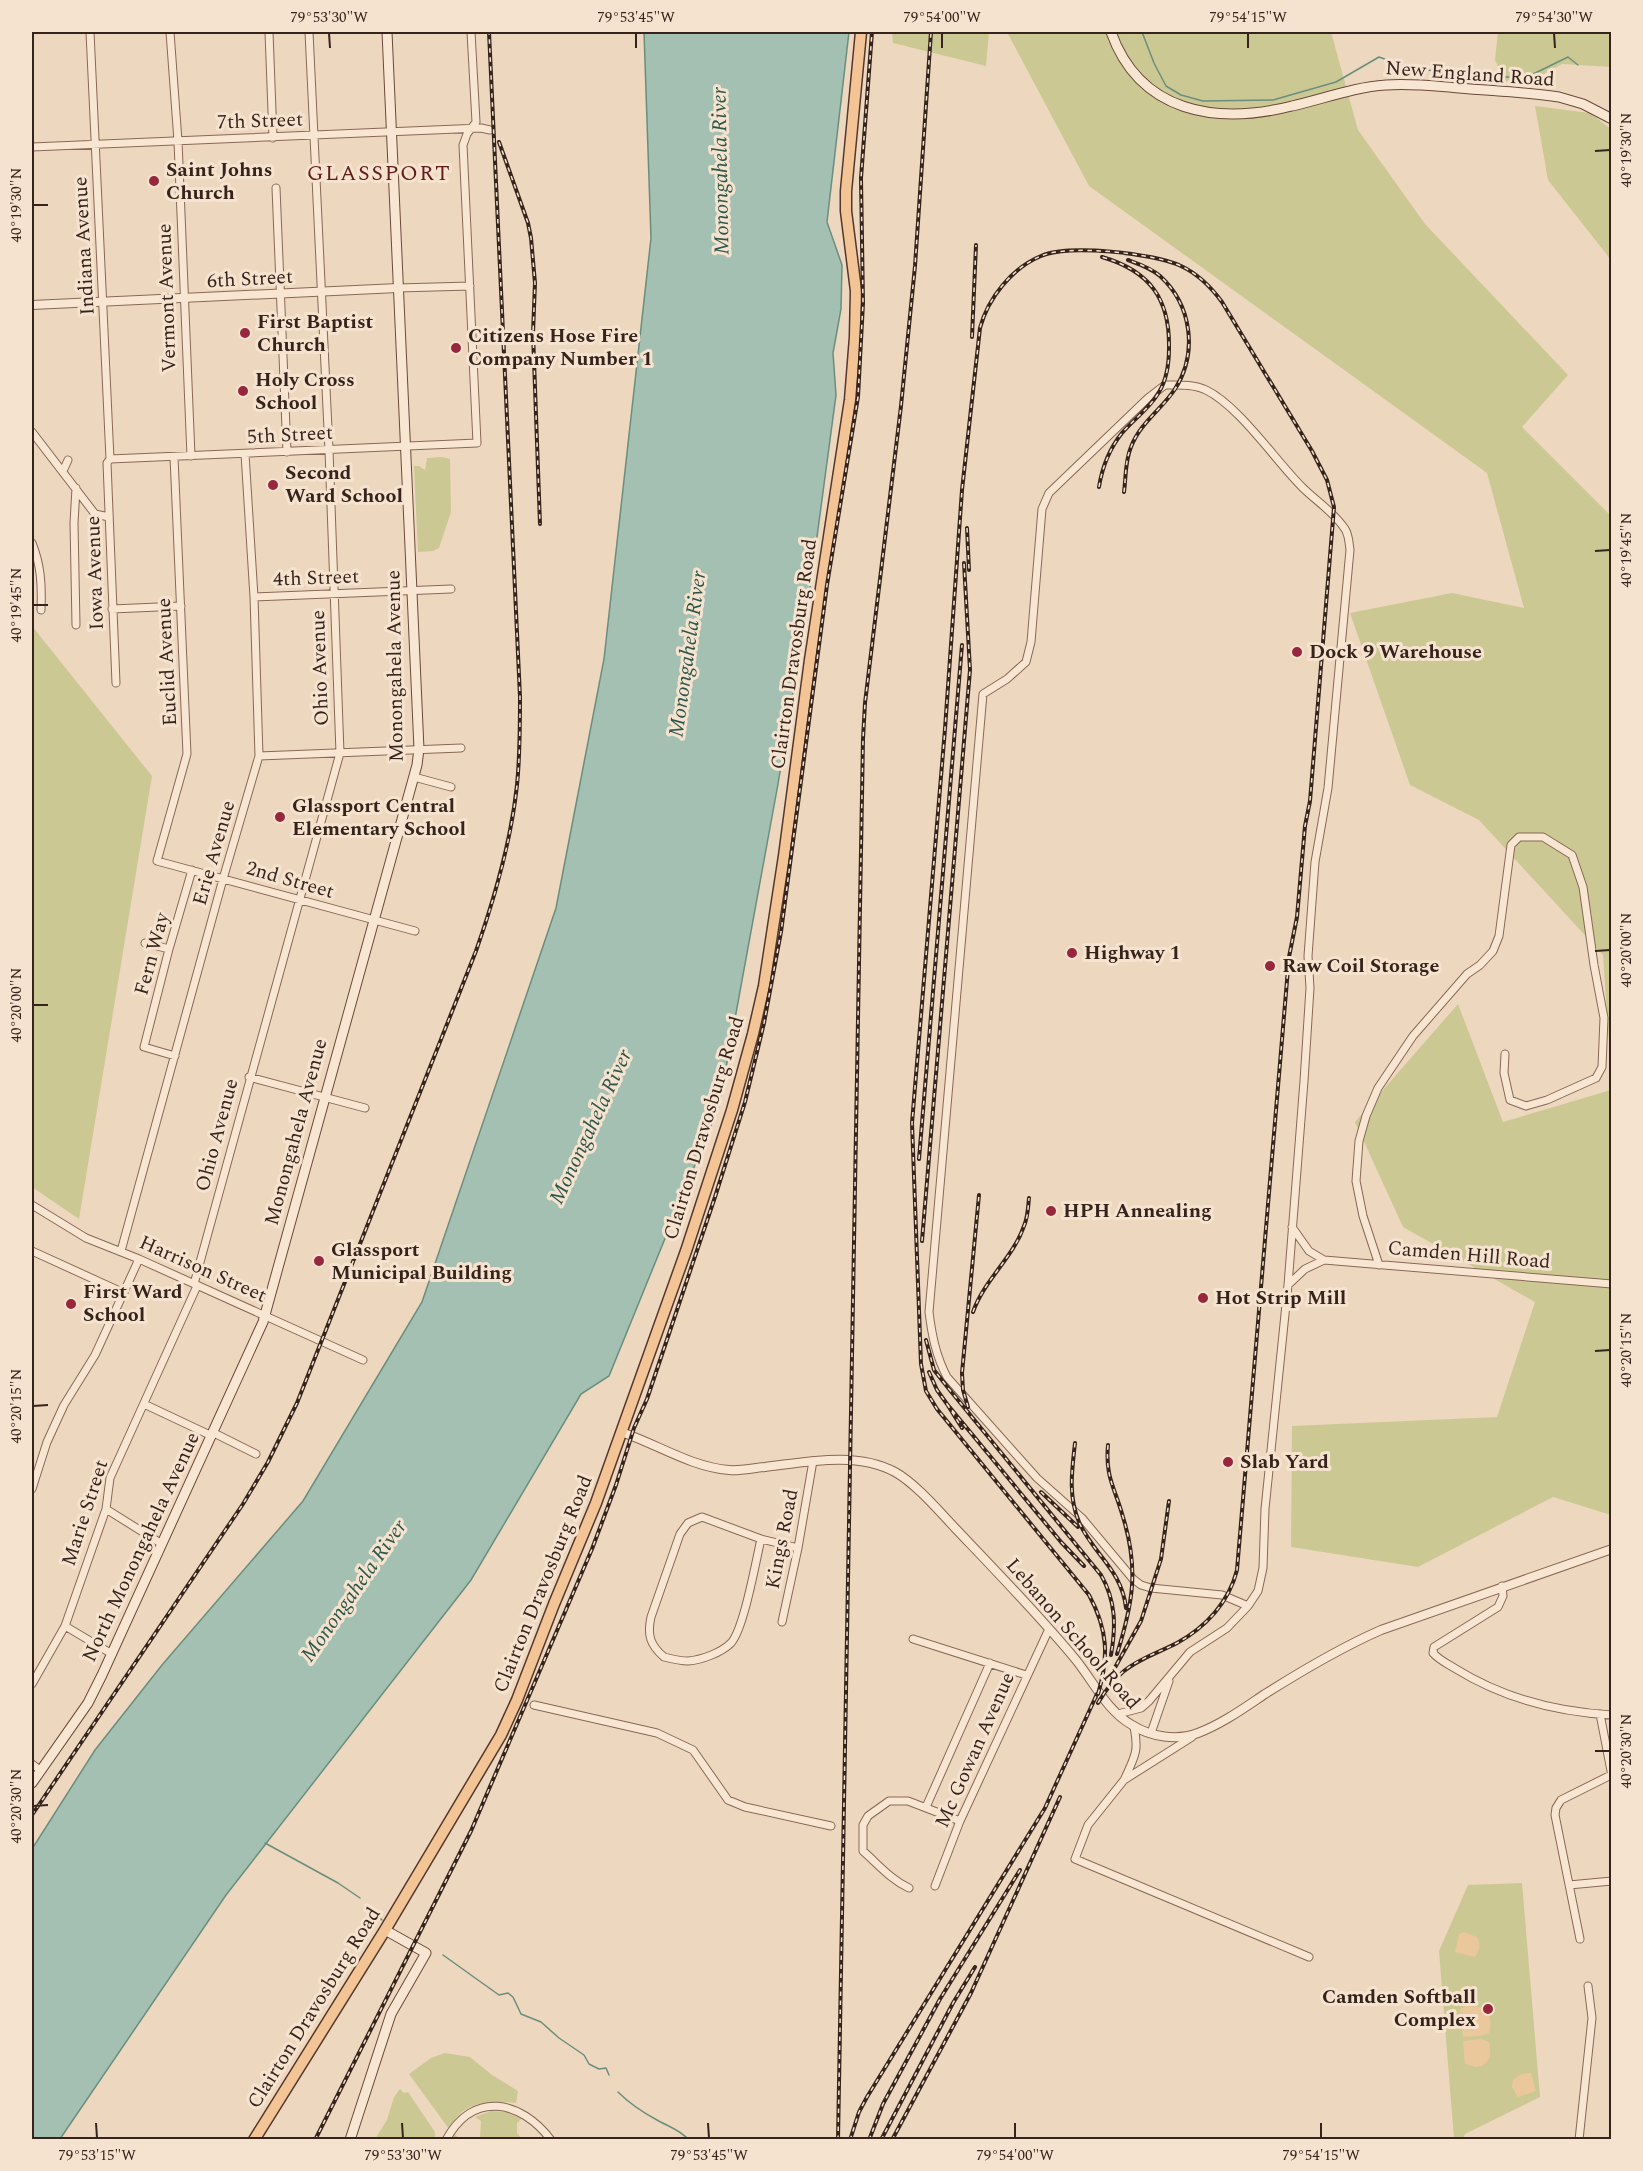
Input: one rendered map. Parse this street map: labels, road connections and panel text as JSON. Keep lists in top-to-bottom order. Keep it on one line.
{"streets":{"main road":["New England Road","Clairton Dravosburg Road","Monongahela Avenue","North Monongahela Avenue"],"street":["7th Street","Indiana Avenue","6th Street","Vermont Avenue","5th Street","Iowa Avenue","4th Street","Euclid Avenue","Ohio Avenue","Erie Avenue","2nd Street","Fern Way","Camden Hill Road","Harrison Street","Marie Street","Kings Road","Lebanon School Road","Mc Gowan Avenue"]},"crossings":[["7th Street","Indiana Avenue"],["7th Street","Vermont Avenue"],["7th Street","Monongahela Avenue"],["7th Street","Ohio Avenue"],["Indiana Avenue","6th Street"],["Indiana Avenue","5th Street"],["Indiana Avenue","Iowa Avenue"],["6th Street","Vermont Avenue"],["6th Street","5th Street"],["6th Street","Monongahela Avenue"],["6th Street","Ohio Avenue"],["Vermont Avenue","5th Street"],["5th Street","Iowa Avenue"],["5th Street","Euclid Avenue"],["5th Street","Monongahela Avenue"],["5th Street","Ohio Avenue"],["5th Street","Erie Avenue"],["4th Street","Monongahela Avenue"],["4th Street","Ohio Avenue"],["4th Street","Erie Avenue"],["Clairton Dravosburg Road","Lebanon School Road"],["Euclid Avenue","2nd Street"],["Monongahela Avenue","2nd Street"],["Monongahela Avenue","Harrison Street"],["Monongahela Avenue","North Monongahela Avenue"],["Ohio Avenue","2nd Street"],["Ohio Avenue","Harrison Street"],["Ohio Avenue","Marie Street"],["Erie Avenue","2nd Street"],["Erie Avenue","Fern Way"],["Erie Avenue","Harrison Street"],["2nd Street","Fern Way"],["Harrison Street","Marie Street"],["Harrison Street","North Monongahela Avenue"],["Kings Road","Lebanon School Road"],["Lebanon School Road","Mc Gowan Avenue"]],"districts":["GLASSPORT"],"water":["Monongahela River"],"places":["Saint Johns Church","First Baptist Church","Citizens Hose Fire Company Number 1","Holy Cross School","Second Ward School","Dock 9 Warehouse","Glassport Central Elementary School","Highway 1","Raw Coil Storage","HPH Annealing","Glassport Municipal Building","Hot Strip Mill","First Ward School","Slab Yard","Camden Softball Complex"],"coordinates":["79°53'30\"W","79°53'45\"W","79°54'00\"W","79°54'15\"W","79°54'30\"W","40°19'30\"N","40°19'45\"N","40°20'00\"N","40°20'15\"N","40°20'30\"N","79°53'15\"W"]}
